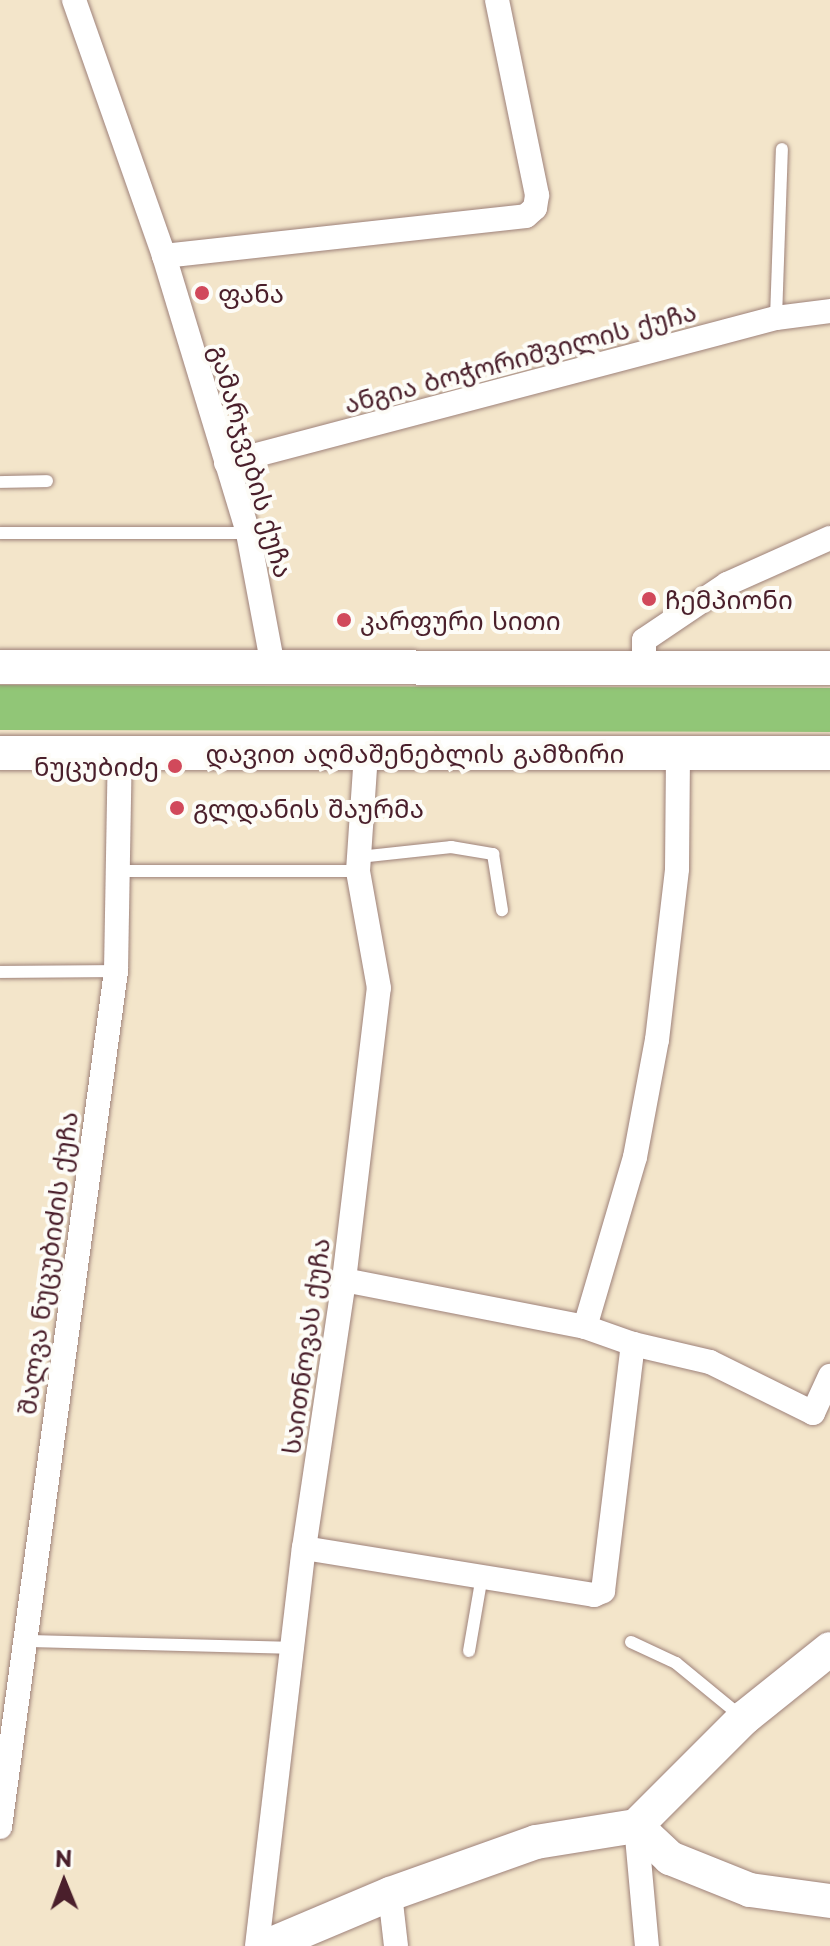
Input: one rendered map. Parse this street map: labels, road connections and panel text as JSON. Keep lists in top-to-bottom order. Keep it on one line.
{"streets":{"main road":["დავით აღმაშენებლის გამზირი"],"street":["ანგია ბოჭორიშვილის ქუჩა","გამარჯვების ქუჩა","შალვა ნუცუბიძის ქუჩა","საითნოვას ქუჩა"]},"crossings":[["ანგია ბოჭორიშვილის ქუჩა","გამარჯვების ქუჩა"],["დავით აღმაშენებლის გამზირი","შალვა ნუცუბიძის ქუჩა"],["დავით აღმაშენებლის გამზირი","საითნოვას ქუჩა"]],"places":["ფანა","ჩემპიონი","კარფური სითი","ნუცუბიძე","გლდანის შაურმა"],"north":"top"}
